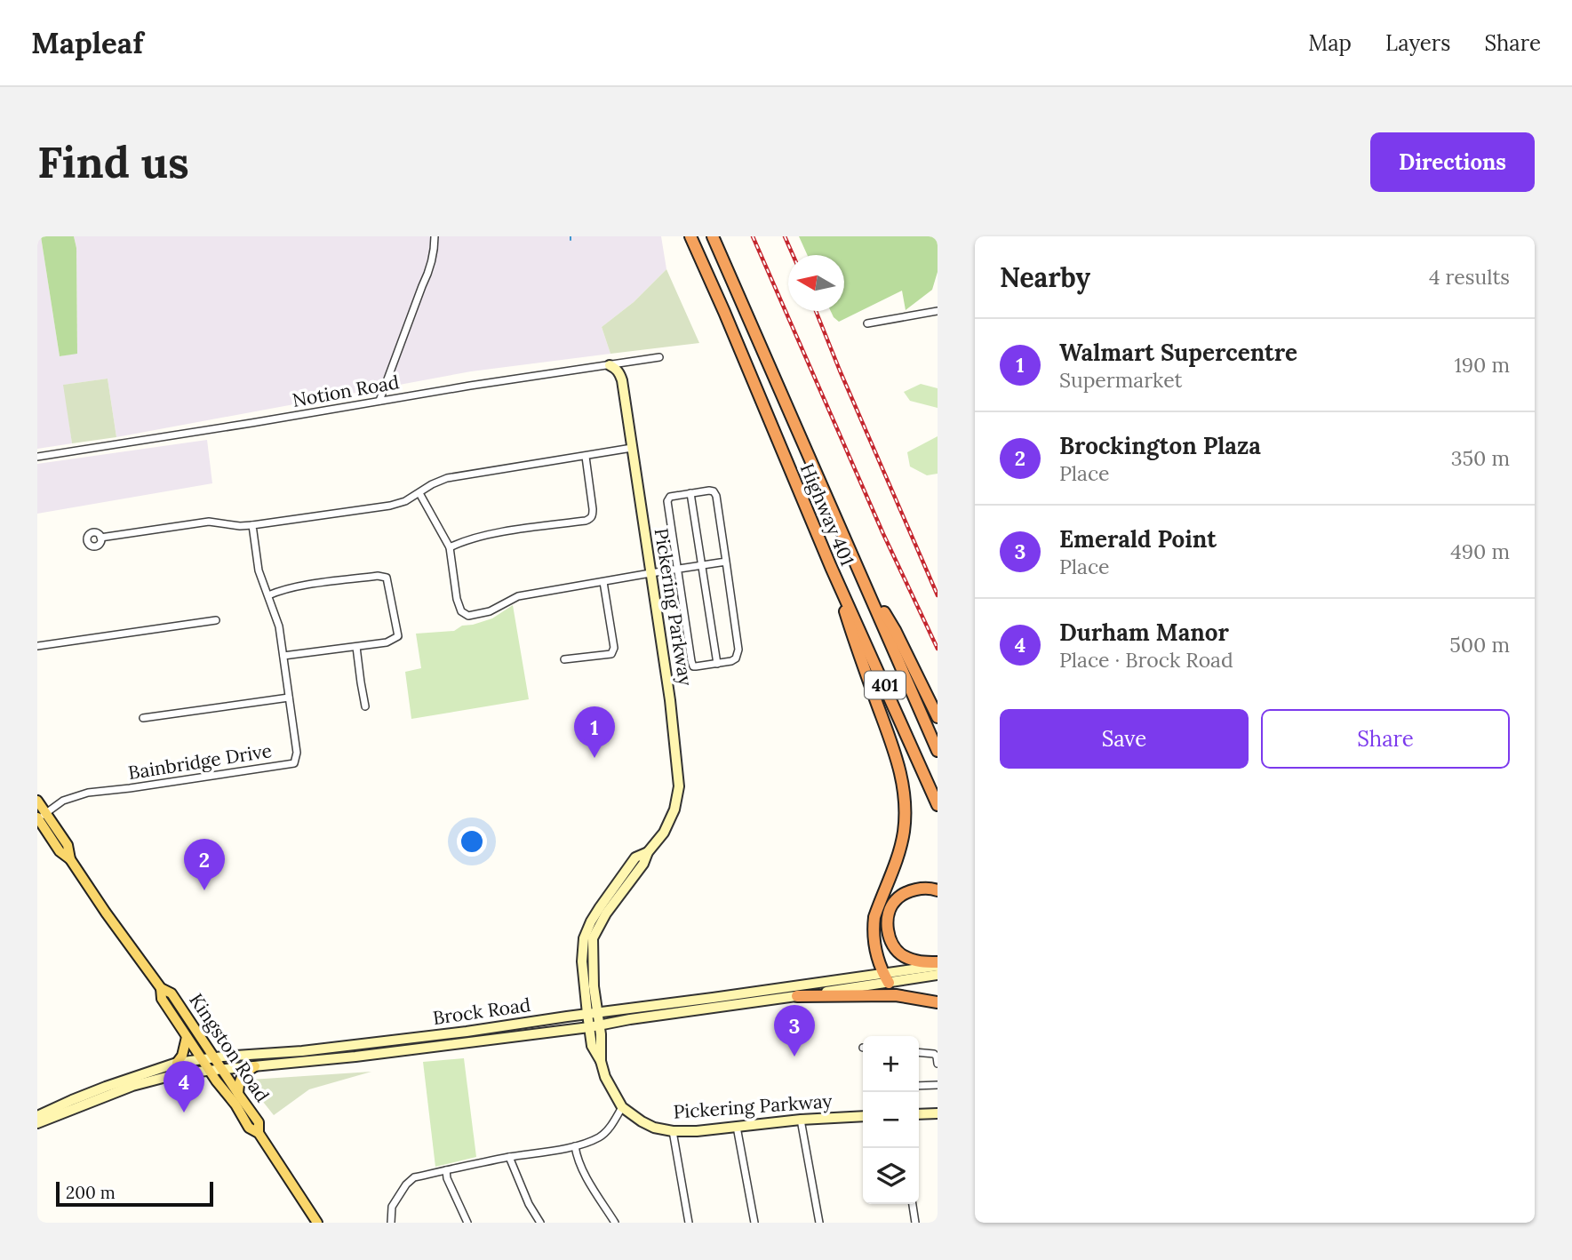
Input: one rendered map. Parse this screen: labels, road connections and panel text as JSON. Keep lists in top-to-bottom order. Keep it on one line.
{"streets":{"highway":["Highway 401","401"],"main road":["Pickering Parkway","Brock Road","Kingston Road"],"street":["Notion Road","Bainbridge Drive"]},"crossings":[["Notion Road","Pickering Parkway"],["Pickering Parkway","Brock Road"],["Bainbridge Drive","Kingston Road"],["Brock Road","Kingston Road"]],"scale_bar":"200 m","north":"left","page":{"header":"Mapleaf","nav":["Map","Layers","Share"],"buttons":["Directions",["Save","Share"]],"title":"Find us","heading":["Nearby","4 results"],"list":[{"mark":"1","name":"Walmart Supercentre","note":"Supermarket","value":"190 m"},{"mark":"2","name":"Brockington Plaza","note":"Place","value":"350 m"},{"mark":"3","name":"Emerald Point","note":"Place","value":"490 m"},{"mark":"4","name":"Durham Manor","note":"Place · Brock Road","value":"500 m"}],"pins":["1","2","3","4"],"map_buttons":["+","−"],"scale":"200 m"}}
